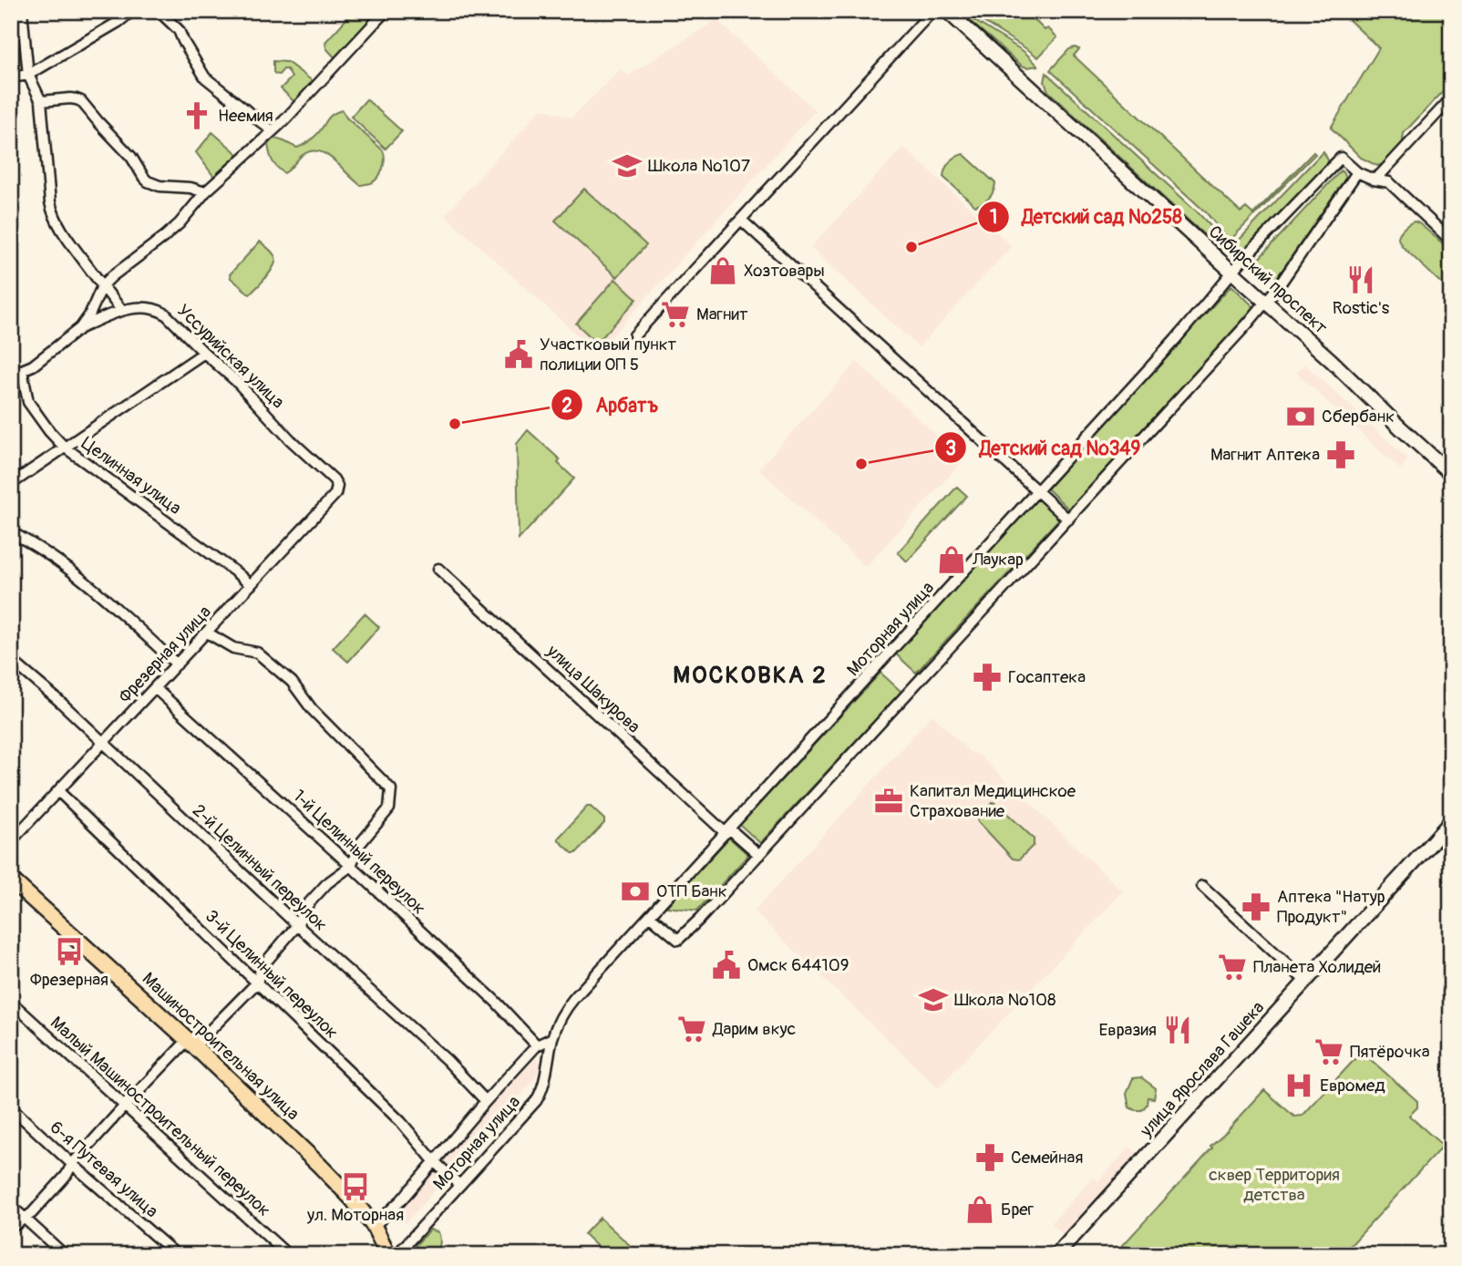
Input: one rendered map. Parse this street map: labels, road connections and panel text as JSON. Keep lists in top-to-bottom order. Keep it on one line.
{"streets":{"main road":["Сибирский проспект","Машиностроительная улица","улица Ярослава Гашека"],"street":["Уссурийская улица","Целинная улица","Моторная улица","Фрезерная улица","улица Шакурова","1-й Целинный переулок","2-й Целинный переулок","3-й Целинный переулок","Малый Машиностроительный переулок","6-я Путевая улица"]},"crossings":[["Сибирский проспект","Моторная улица"],["Уссурийская улица","Фрезерная улица"],["Целинная улица","Фрезерная улица"],["Моторная улица","улица Шакурова"],["Моторная улица","1-й Целинный переулок"],["Моторная улица","2-й Целинный переулок"],["Моторная улица","3-й Целинный переулок"],["Моторная улица","Машиностроительная улица"],["Фрезерная улица","1-й Целинный переулок"],["Фрезерная улица","2-й Целинный переулок"],["Фрезерная улица","3-й Целинный переулок"]],"districts":["МОСКОВКА 2"],"parks":["сквер Территория детства"],"places":{"church":["Неемия"],"school or university":["Школа №107","Школа №108"],"other":["Детский сад №258","Арбатъ","Детский сад №349"],"shop":["Хозтовары","Лаукар","Брег"],"restaurant":["Rostic's","Евразия"],"supermarket":["Магнит","Планета Холидей","Дарим вкус","Пятёрочка"],"public building":["Участковый пункт полиции ОП 5","Омск 644109"],"bank":["Сбербанк","ОТП Банк"],"pharmacy":["Магнит Аптека","Госаптека","Аптека \"Натур Продукт\"","Семейная"],"office":["Капитал Медицинское Страхование"],"bus stop":["Фрезерная","ул. Моторная"],"hospital":["Евромед"]}}
